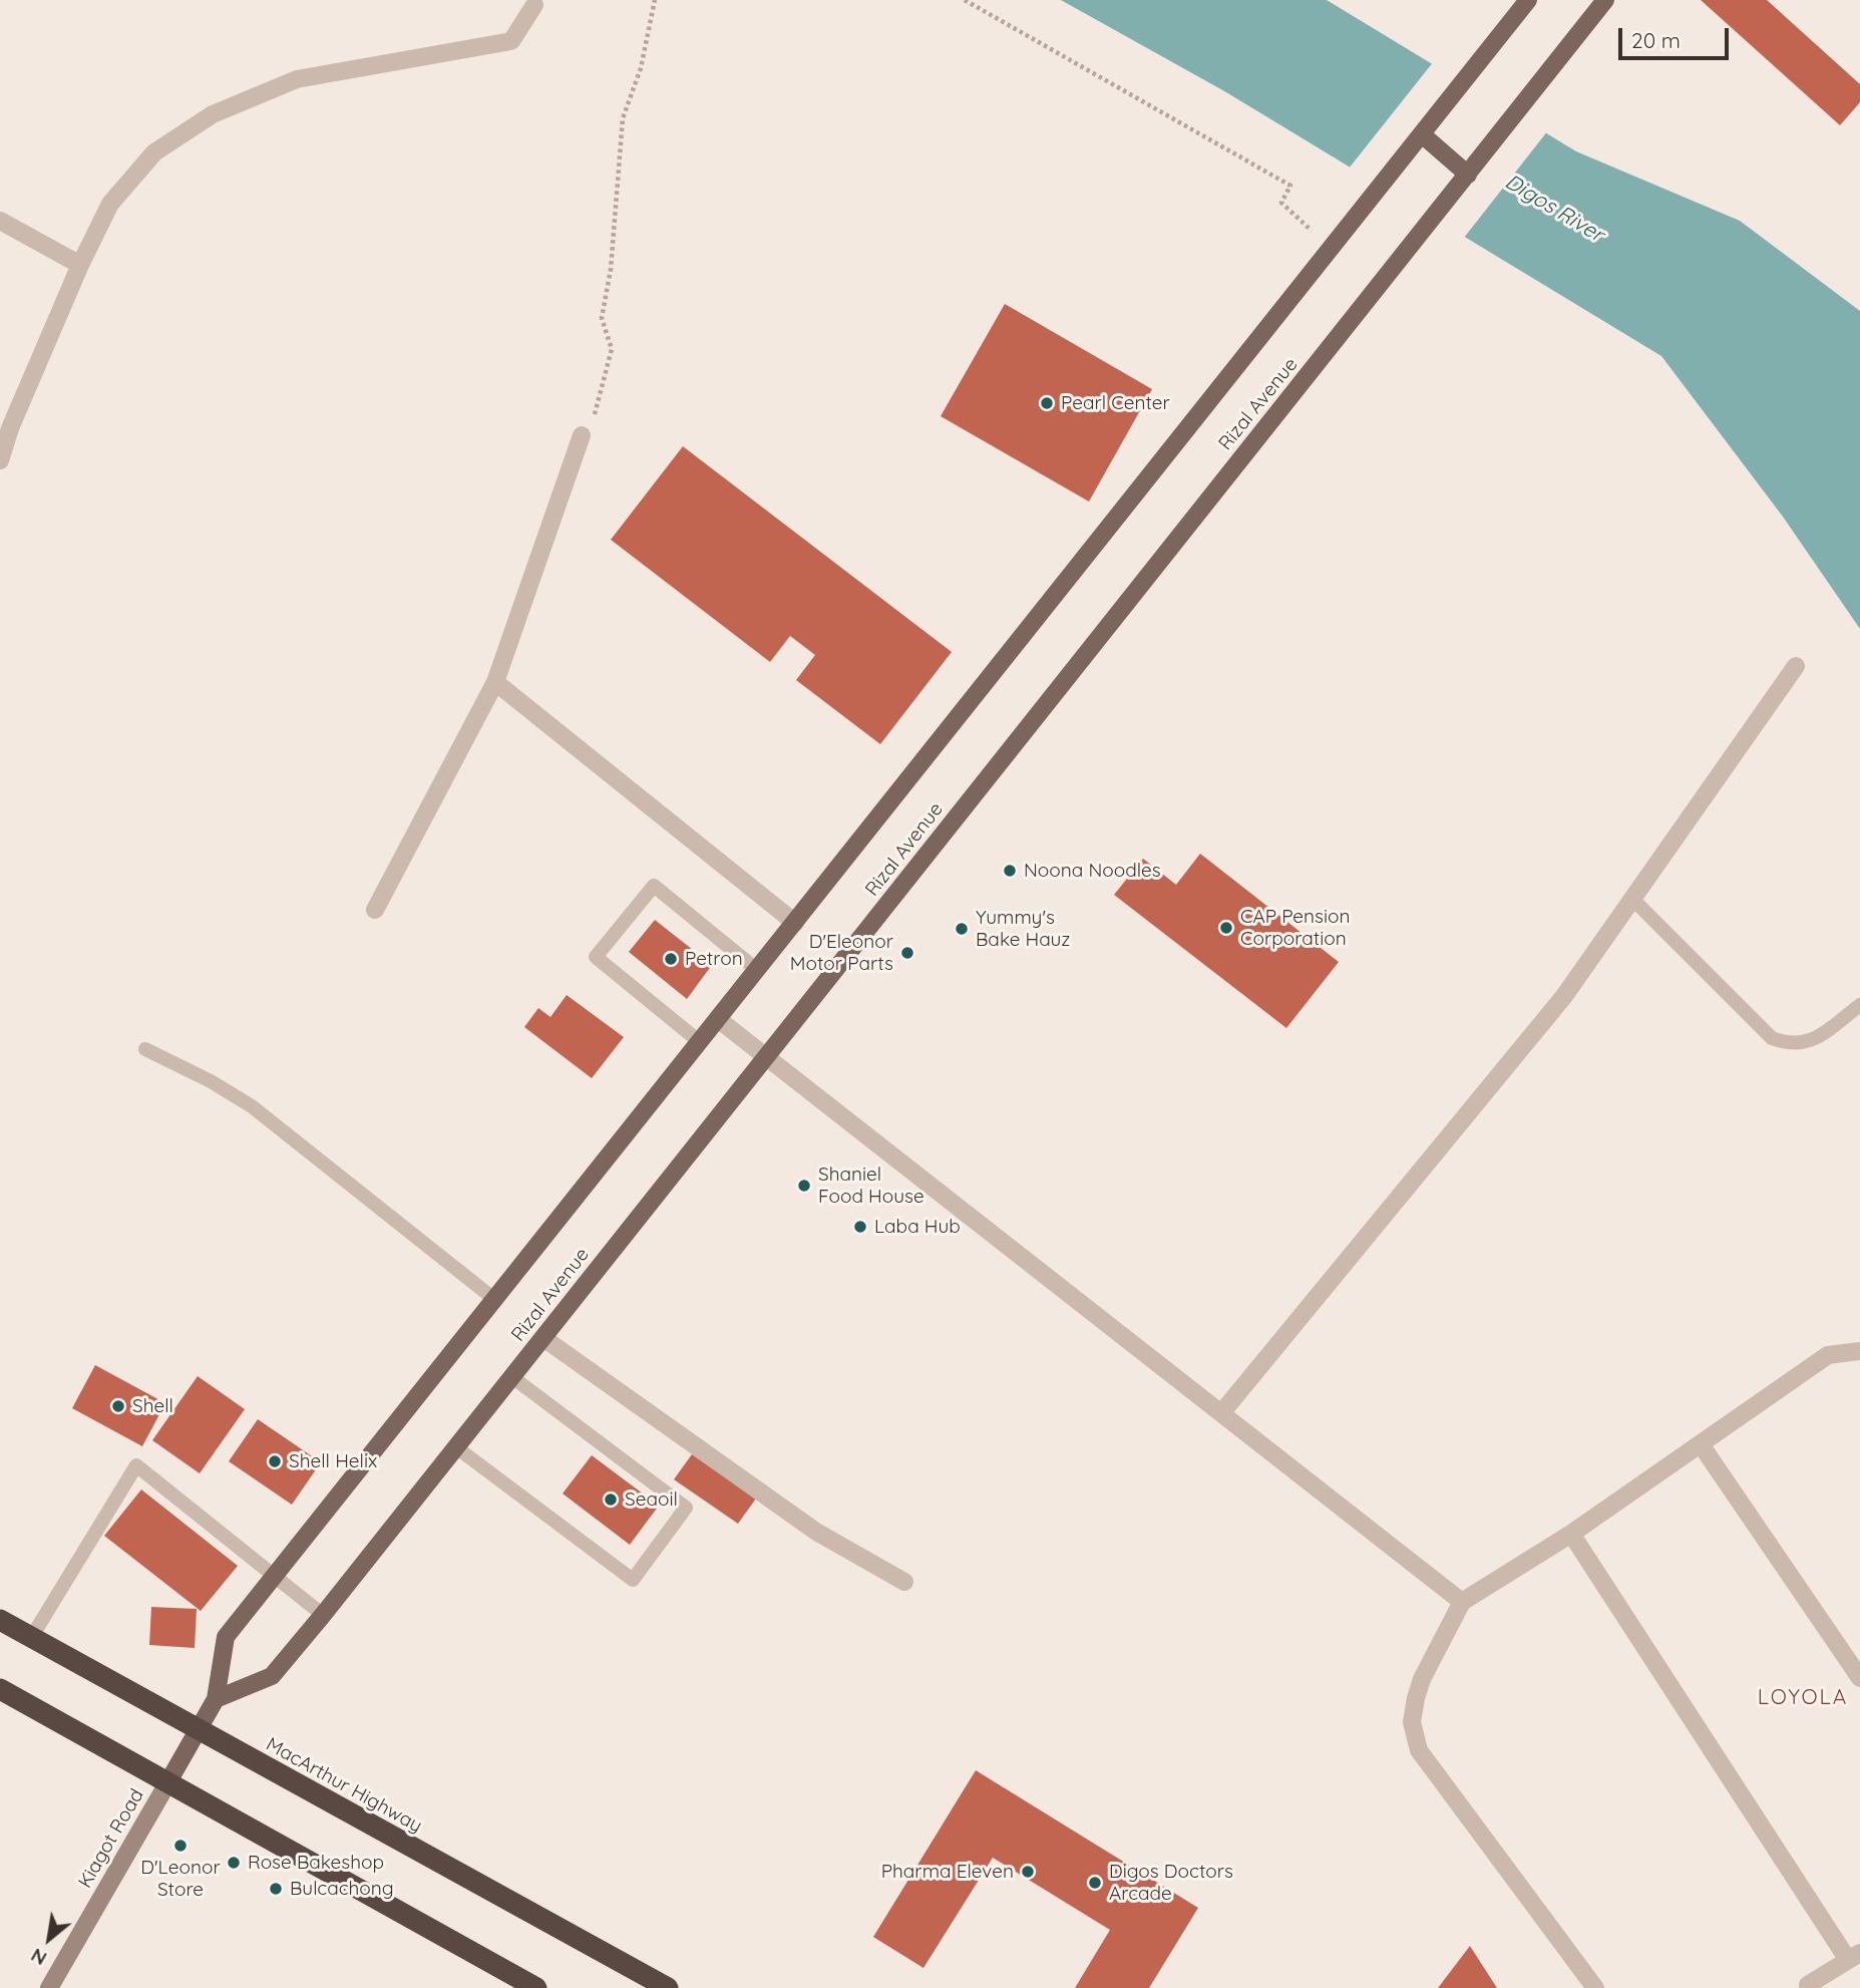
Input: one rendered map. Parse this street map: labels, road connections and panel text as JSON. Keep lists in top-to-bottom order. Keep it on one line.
{"streets":{"highway":["MacArthur Highway"],"main road":["Rizal Avenue"],"street":["Kiagot Road"]},"crossings":[["Rizal Avenue","MacArthur Highway"],["Rizal Avenue","Kiagot Road"]],"districts":["LOYOLA"],"water":["Digos River"],"places":["Pearl Center","Noona Noodles","CAP Pension Corporation","Yummy's Bake Hauz","D'Eleonor Motor Parts","Petron","Shaniel Food House","Laba Hub","Shell","Shell Helix","Seaoil","D'Leonor Store","Rose Bakeshop","Pharma Eleven","Digos Doctors Arcade","Bulcachong"],"scale_bar":"20 m","north":"bottom left"}
